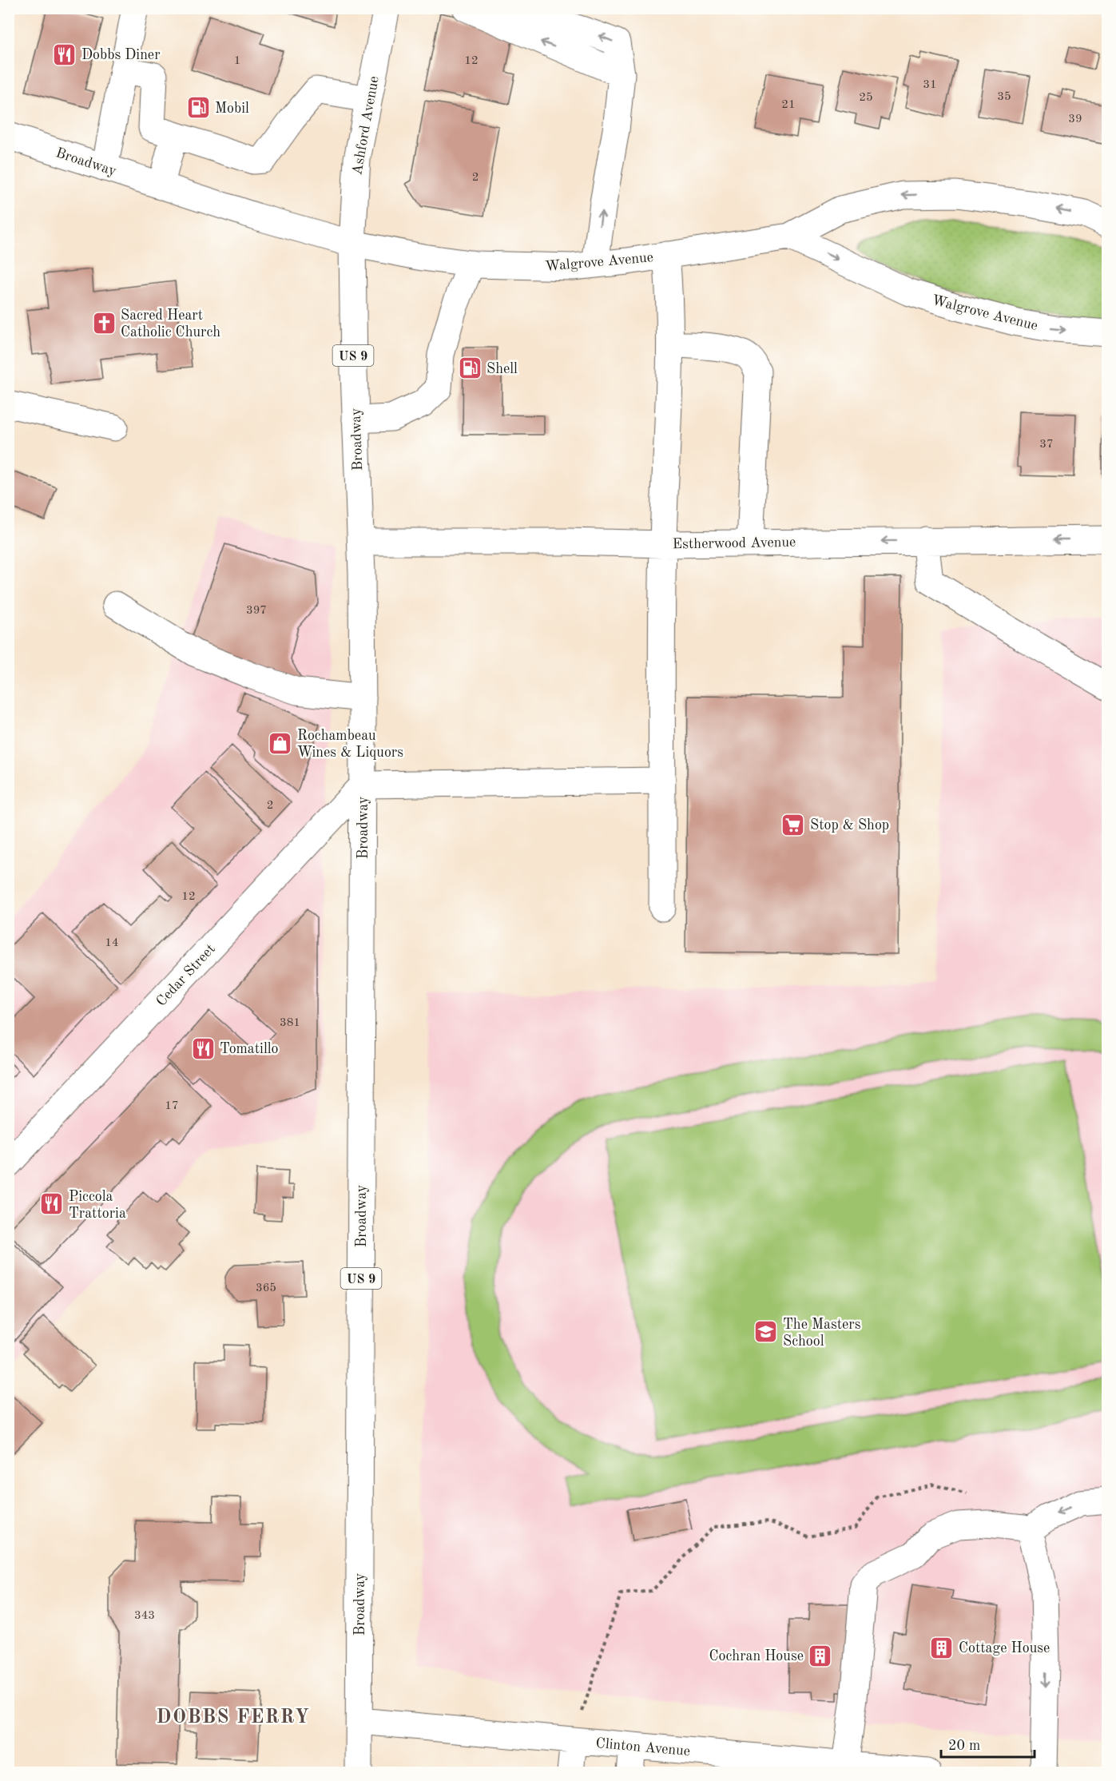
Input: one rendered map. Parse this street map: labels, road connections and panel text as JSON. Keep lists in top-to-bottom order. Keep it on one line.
{"streets":{"street":["Ashford Avenue","Broadway","Walgrove Avenue","US 9","Estherwood Avenue","Cedar Street","Clinton Avenue"]},"crossings":[["Ashford Avenue","Broadway"],["Ashford Avenue","Walgrove Avenue"],["Broadway","Walgrove Avenue"],["Broadway","Estherwood Avenue"],["Broadway","Cedar Street"],["Broadway","Clinton Avenue"]],"one_way":["Estherwood Avenue"],"districts":["DOBBS FERRY"],"places":{"restaurant":["Dobbs Diner","Tomatillo","Piccola Trattoria"],"fuel station":["Mobil","Shell"],"church":["Sacred Heart Catholic Church"],"shop":["Rochambeau Wines & Liquors"],"supermarket":["Stop & Shop"],"school or university":["The Masters School"],"building":["Cottage House","Cochran House"]},"house_numbers":["1","12","31","35","25","21","39","2","37","397","2","12","14","381","17","365","343"],"scale_bar":"20 m"}
